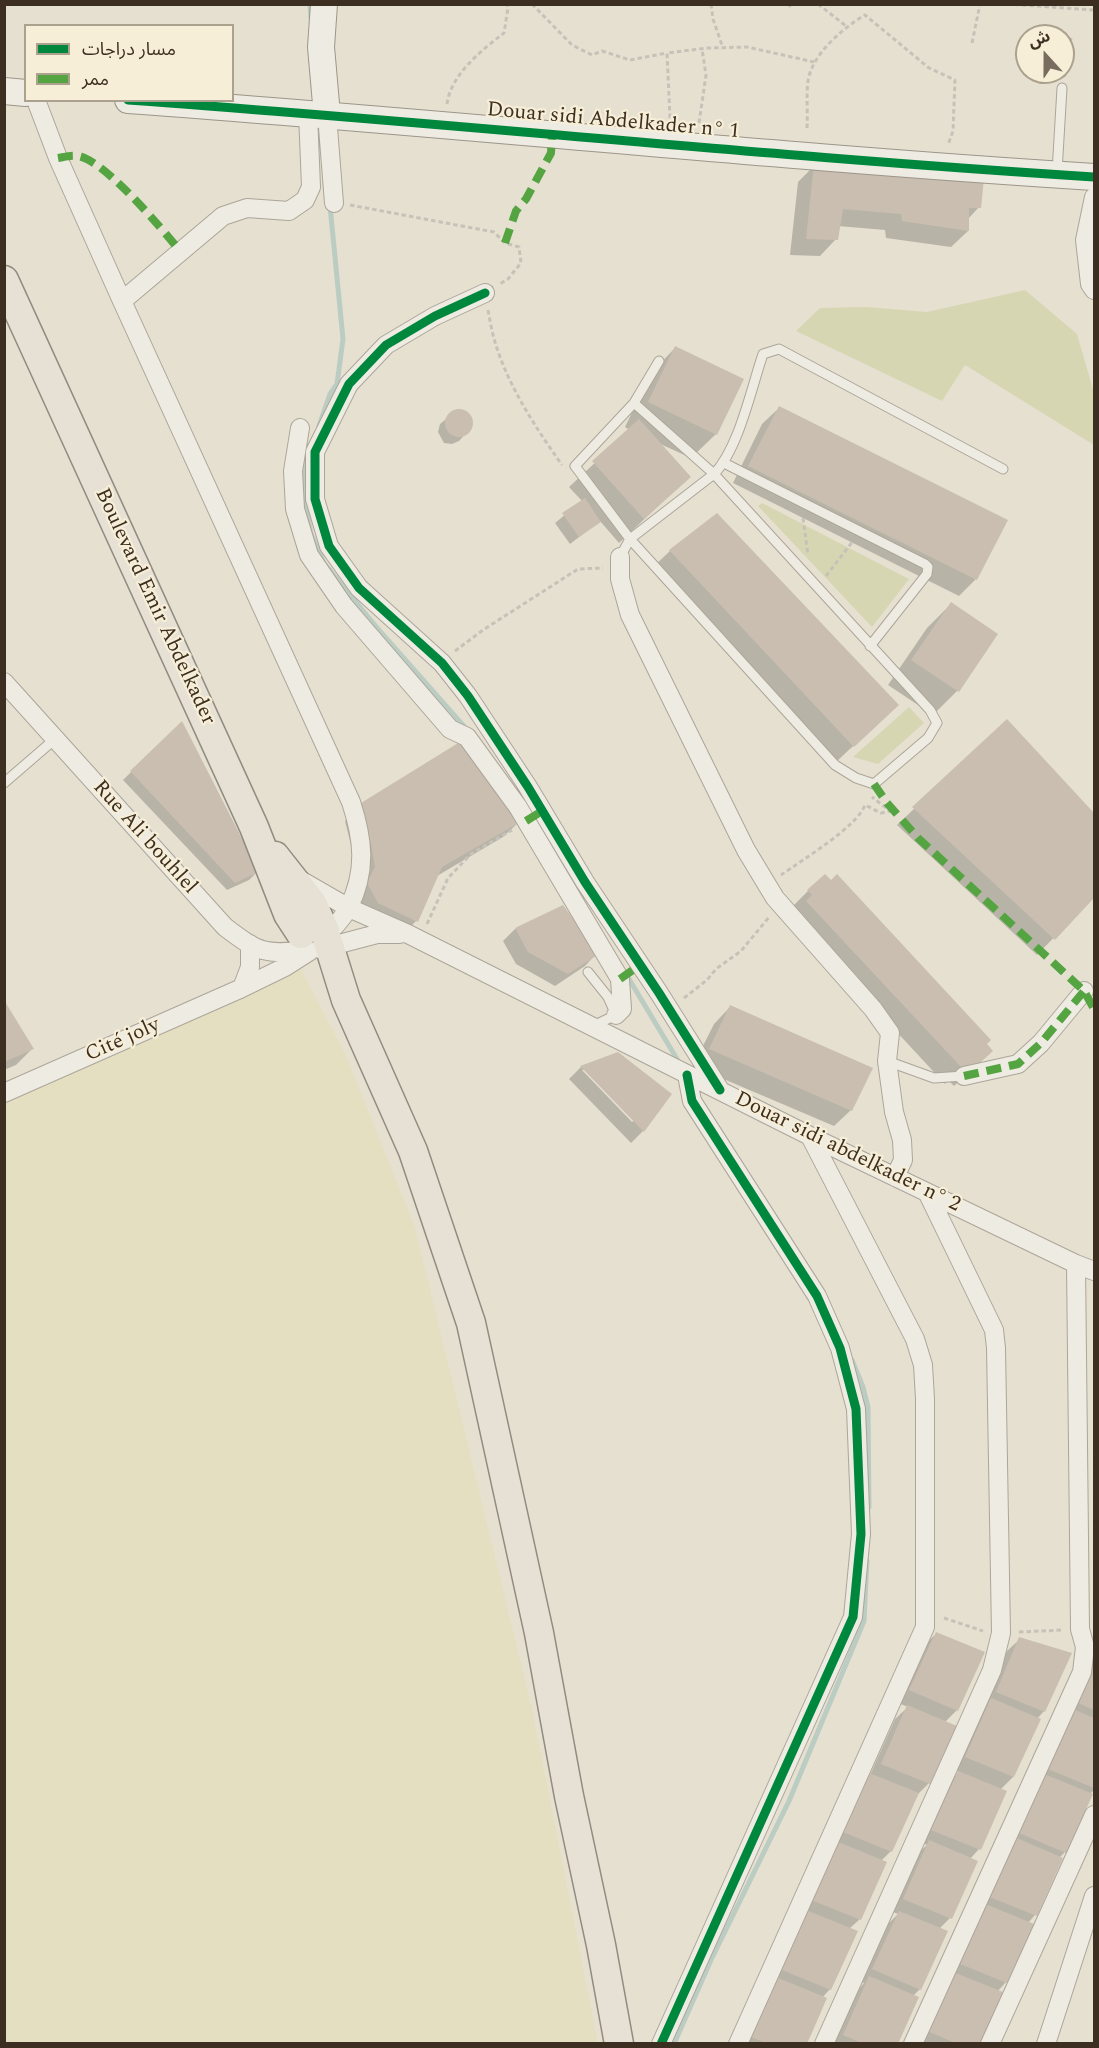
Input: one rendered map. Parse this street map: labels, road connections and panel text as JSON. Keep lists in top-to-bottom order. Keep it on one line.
{"streets":{"main road":["Boulevard Emir Abdelkader"],"street":["Douar sidi Abdelkader n° 1","Rue Ali bouhlel","Cité joly","Douar sidi abdelkader n° 2"]},"crossings":[["Boulevard Emir Abdelkader","Cité joly"],["Boulevard Emir Abdelkader","Douar sidi abdelkader n° 2"],["Rue Ali bouhlel","Douar sidi abdelkader n° 2"],["Cité joly","Douar sidi abdelkader n° 2"]],"legend":["مسار دراجات","ممر"],"north":"top"}
